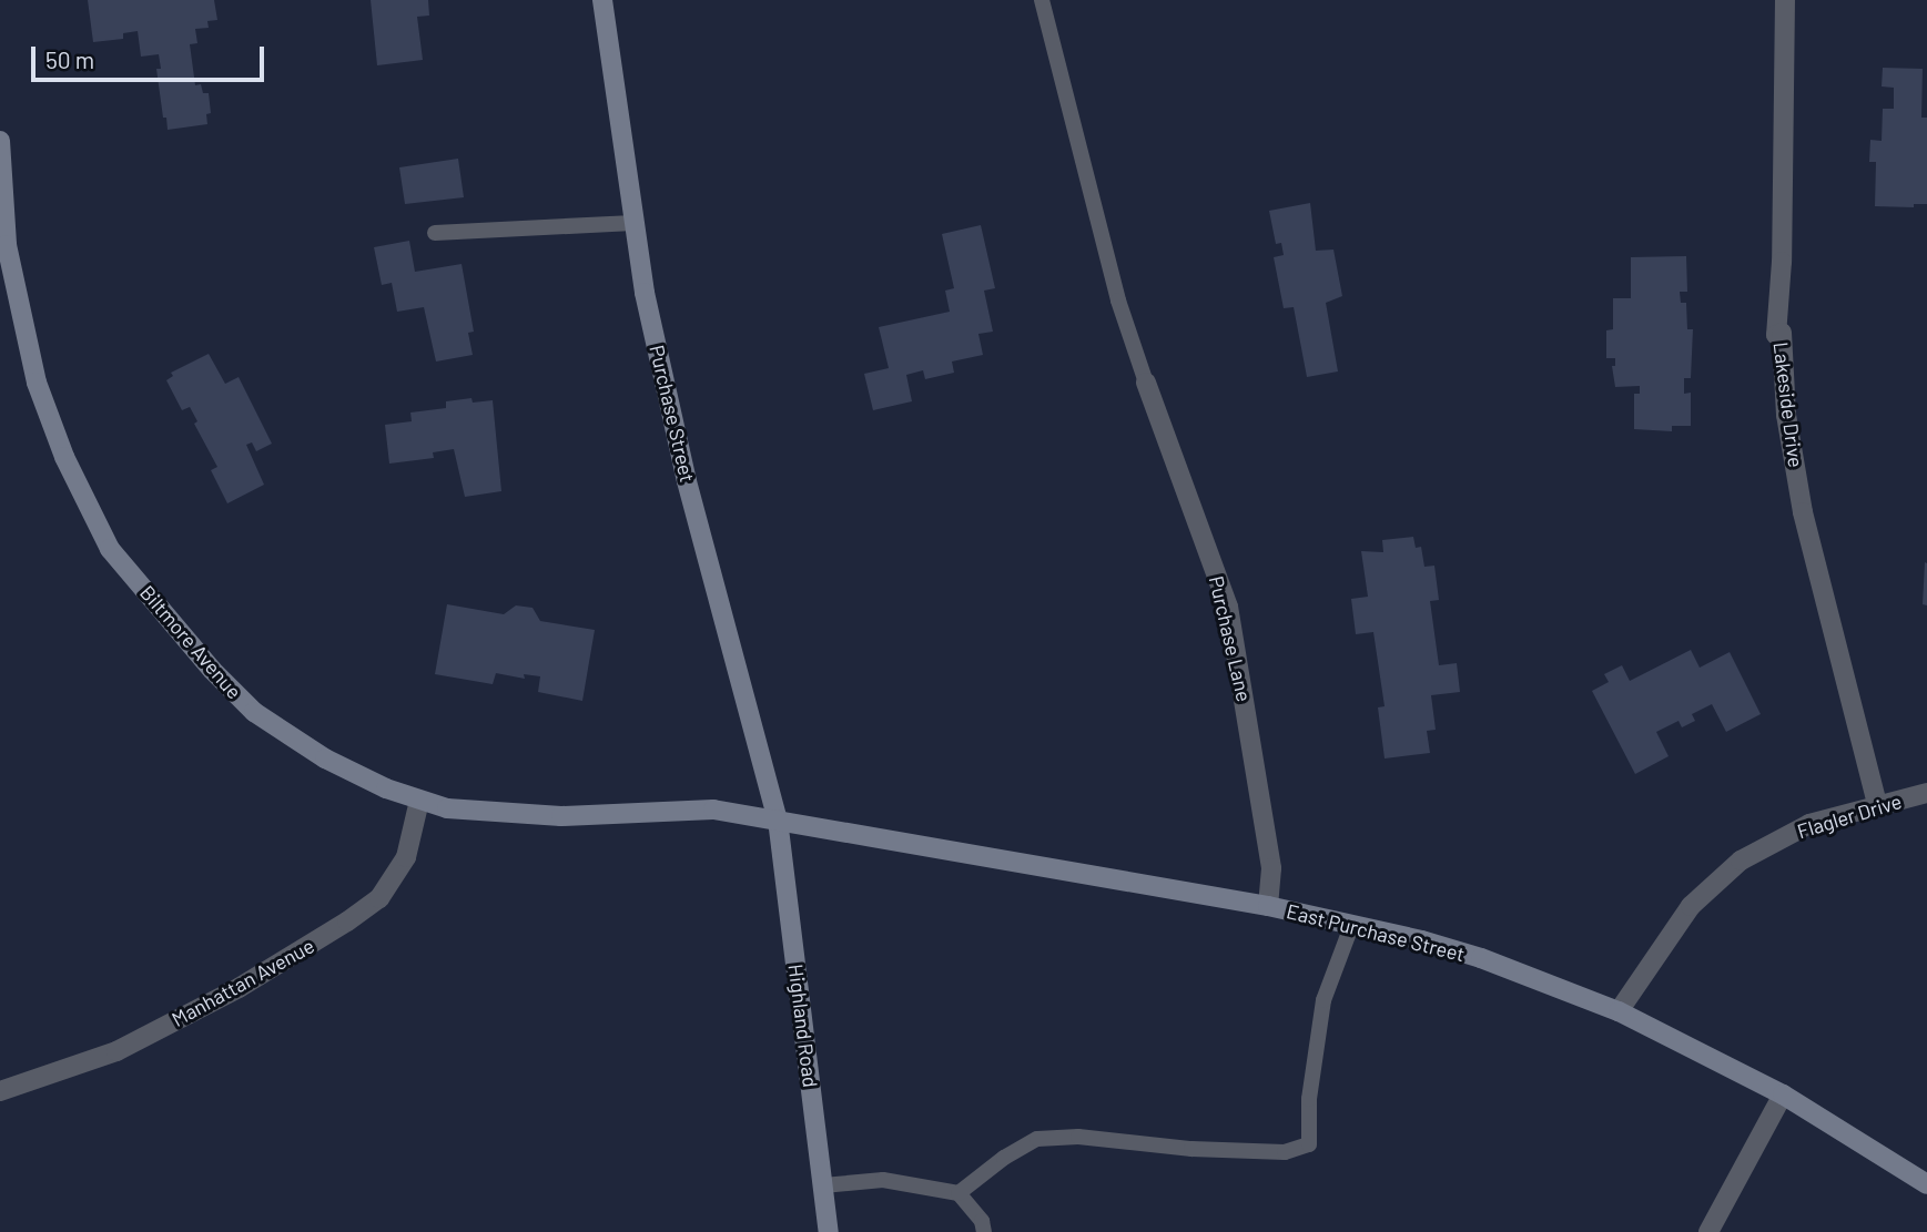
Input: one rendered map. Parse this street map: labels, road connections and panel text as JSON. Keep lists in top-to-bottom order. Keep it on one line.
{"streets":{"main road":["Purchase Street","Biltmore Avenue","East Purchase Street","Highland Road"],"street":["Lakeside Drive","Purchase Lane","Flagler Drive","Manhattan Avenue"]},"crossings":[["Lakeside Drive","Flagler Drive"],["Purchase Street","Biltmore Avenue"],["Purchase Street","East Purchase Street"],["Purchase Street","Highland Road"],["Purchase Lane","East Purchase Street"],["Biltmore Avenue","East Purchase Street"],["Biltmore Avenue","Manhattan Avenue"],["Biltmore Avenue","Highland Road"],["Flagler Drive","East Purchase Street"],["East Purchase Street","Highland Road"]],"scale_bar":"50 m"}
